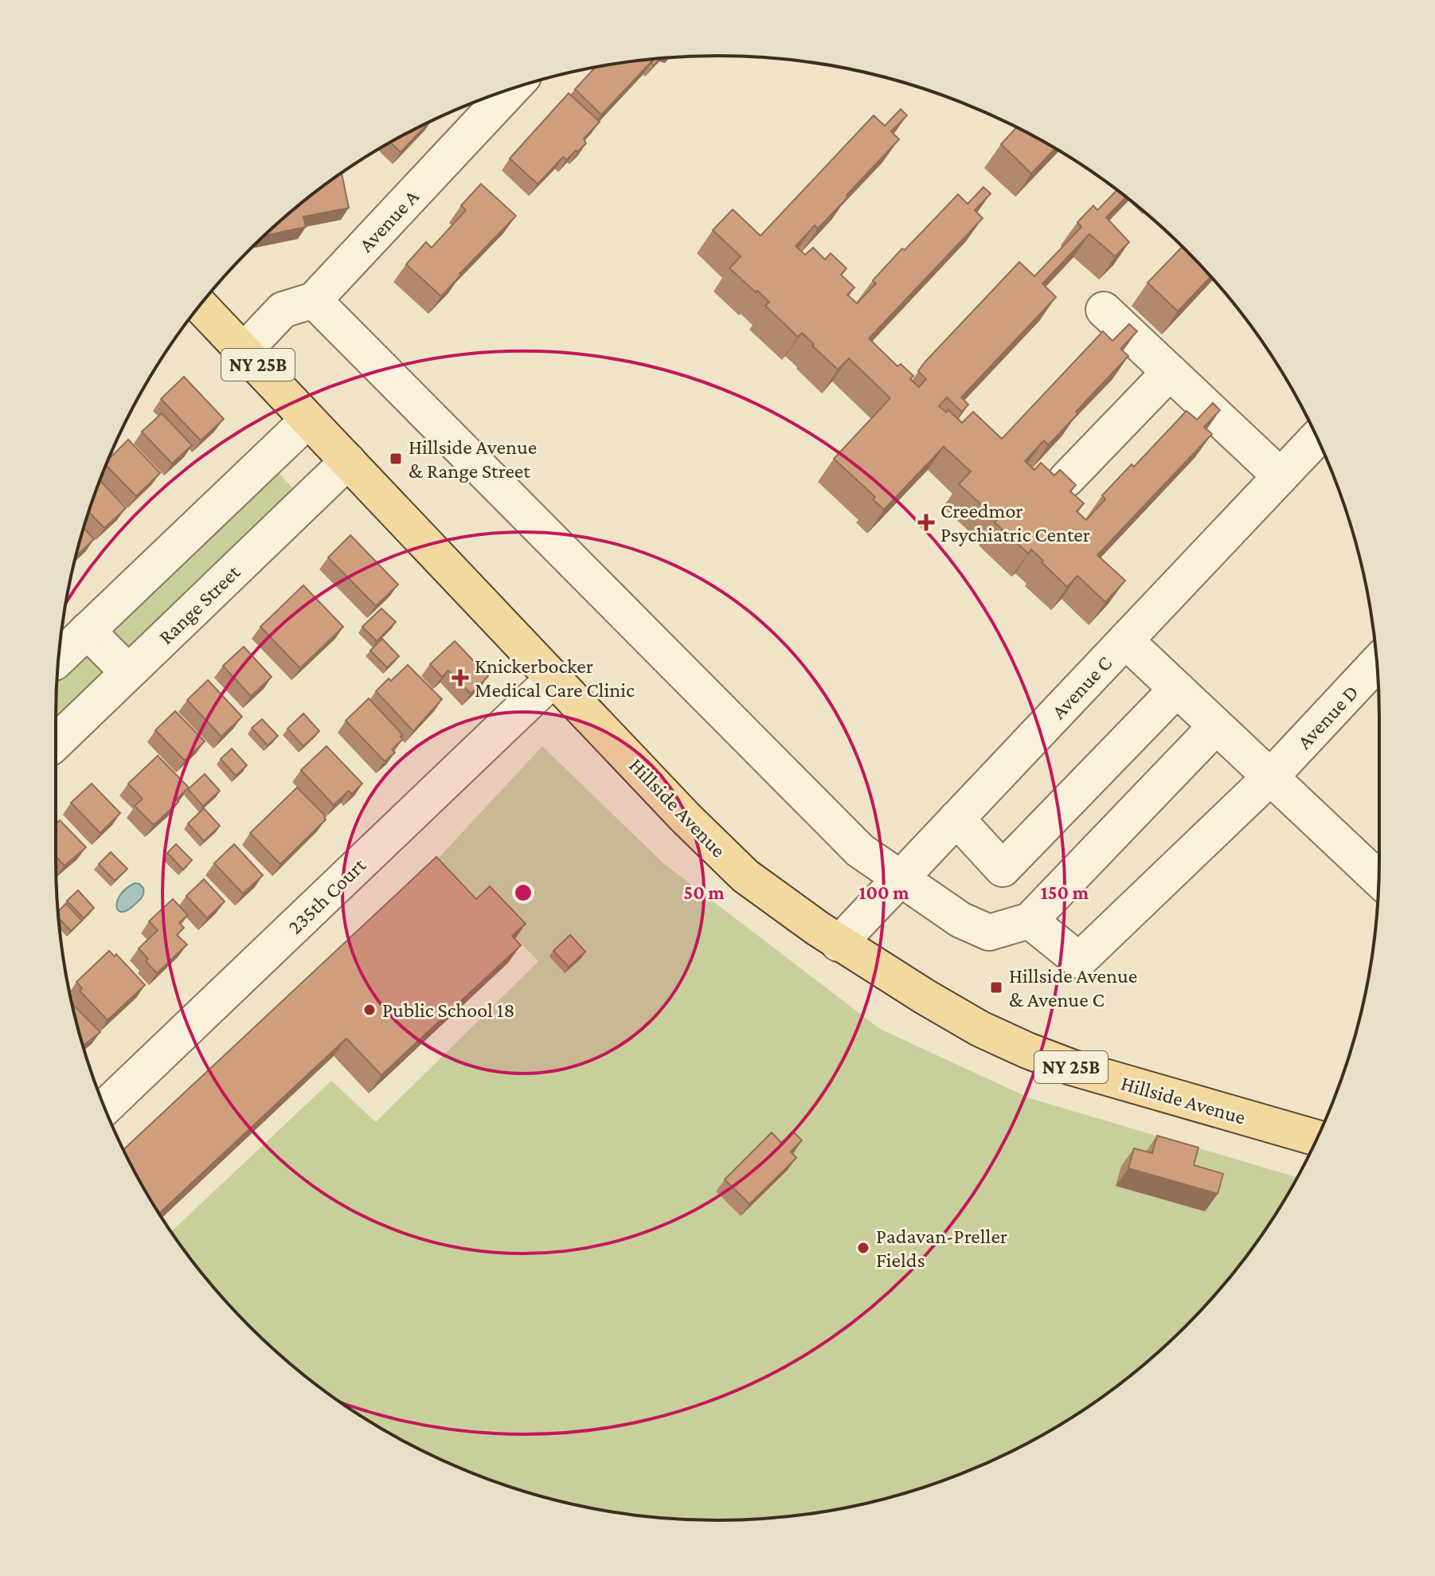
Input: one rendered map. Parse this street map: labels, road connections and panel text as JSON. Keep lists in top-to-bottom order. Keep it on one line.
{"streets":{"main road":["NY 25B","Hillside Avenue"],"street":["Avenue A","Range Street","Avenue C","Avenue D","235th Court"]},"crossings":[["Avenue A","Hillside Avenue"],["Range Street","Hillside Avenue"],["Avenue C","Hillside Avenue"],["Hillside Avenue","235th Court"]],"places":{"transit":["Hillside Avenue & Range Street","Hillside Avenue & Avenue C"],"health":["Creedmor Psychiatric Center","Knickerbocker Medical Care Clinic"],"other":["Public School 18","Padavan-Preller Fields"]},"rings":["50 m","100 m","150 m"]}
